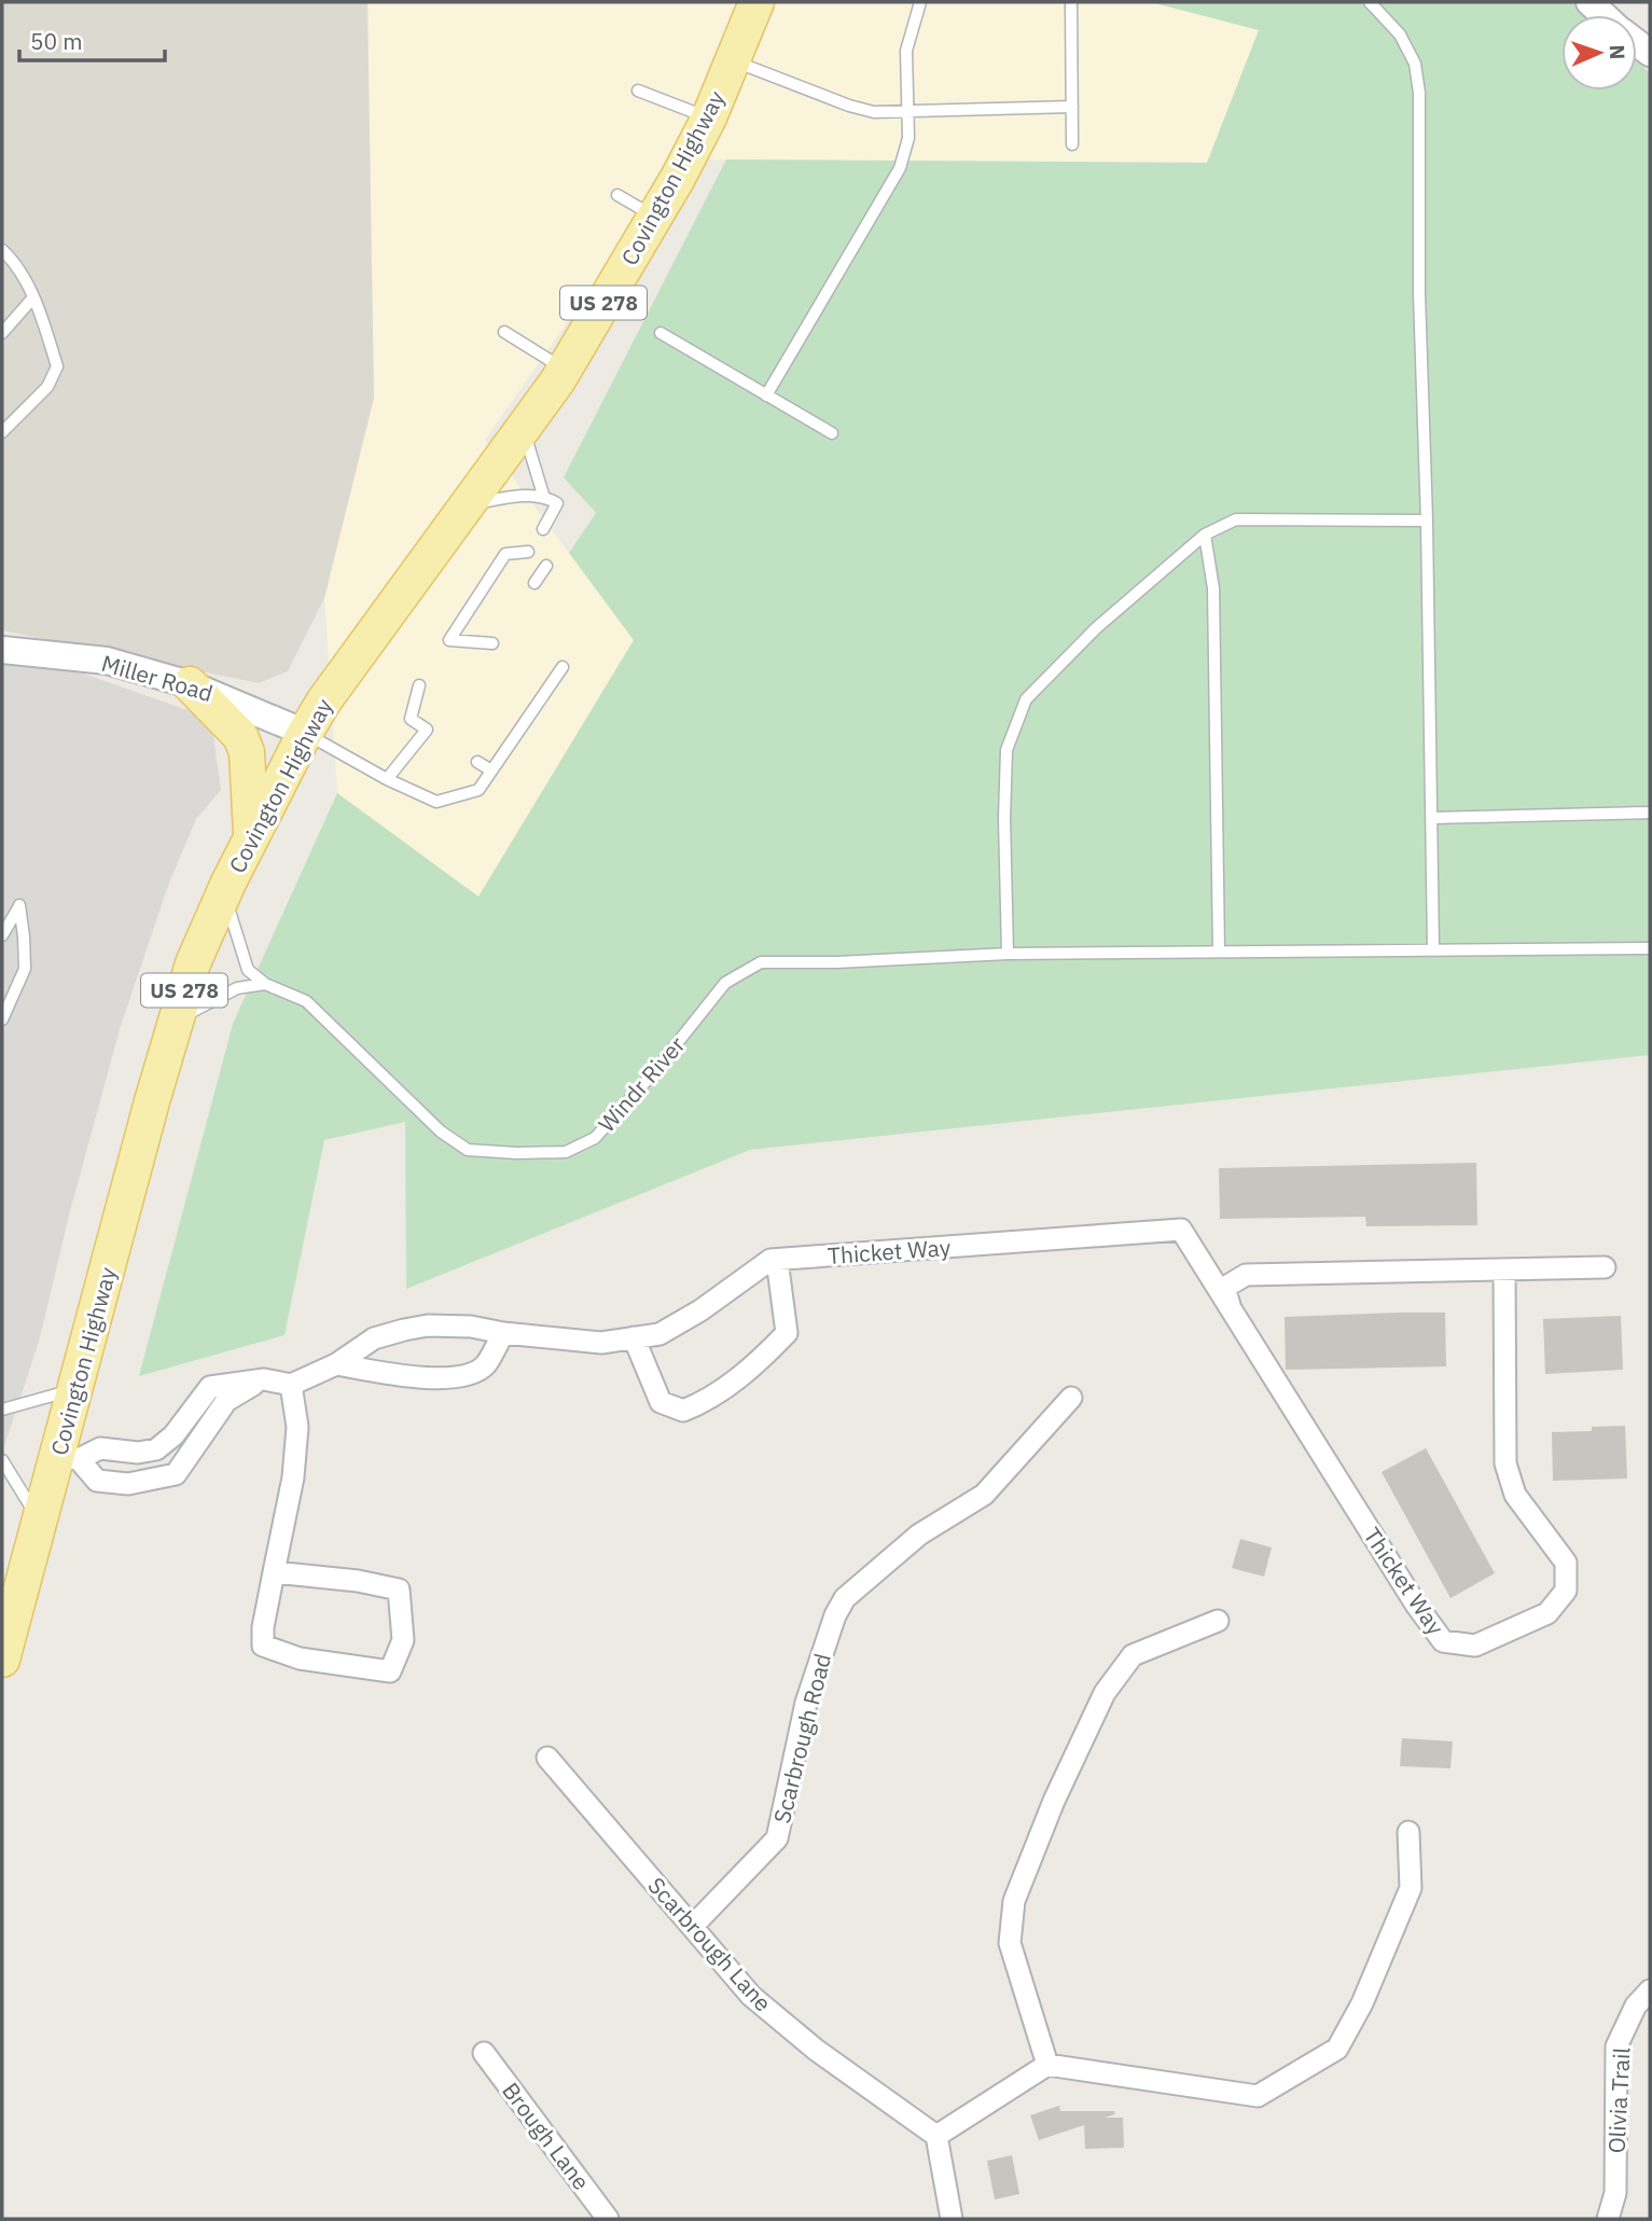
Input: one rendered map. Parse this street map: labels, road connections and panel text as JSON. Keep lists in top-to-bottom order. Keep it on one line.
{"streets":{"main road":["Covington Highway","US 278"],"street":["Miller Road","Thicket Way","Scarbrough Road","Scarbrough Lane","Olivia Trail","Brough Lane"],"lane":["Windr River"]},"crossings":[["Covington Highway","Miller Road"],["Scarbrough Road","Scarbrough Lane"]],"scale_bar":"50 m","north":"right"}
